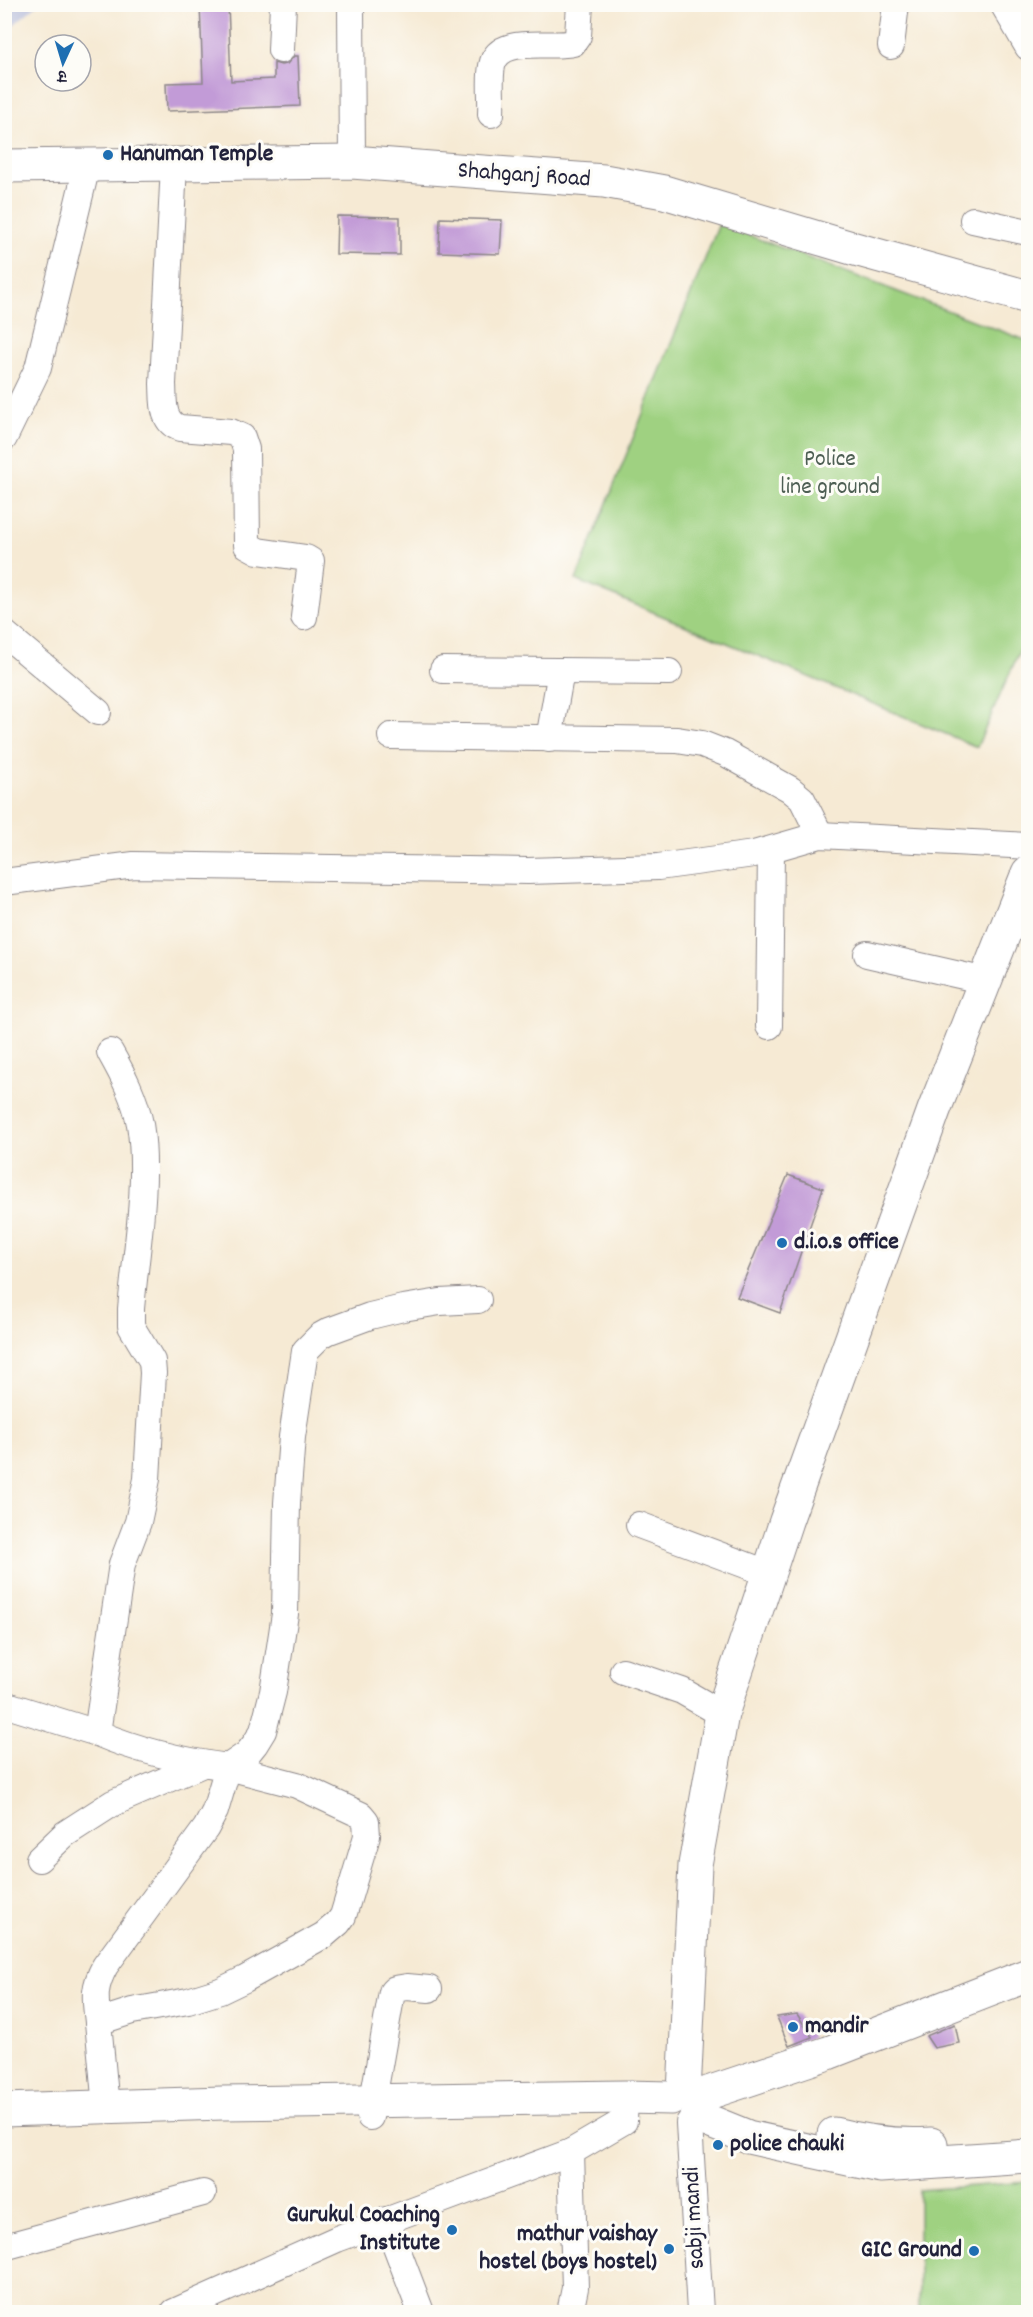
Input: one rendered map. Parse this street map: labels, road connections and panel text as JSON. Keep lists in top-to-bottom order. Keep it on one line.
{"streets":{"main road":["Shahganj Road"],"street":["sabji mandi"]},"parks":["Police line ground"],"places":["Hanuman Temple","d.i.o.s office","mandir","police chauki","Gurukul Coaching Institute","mathur vaishay hostel (boys hostel)","GIC Ground"],"north":"bottom"}
